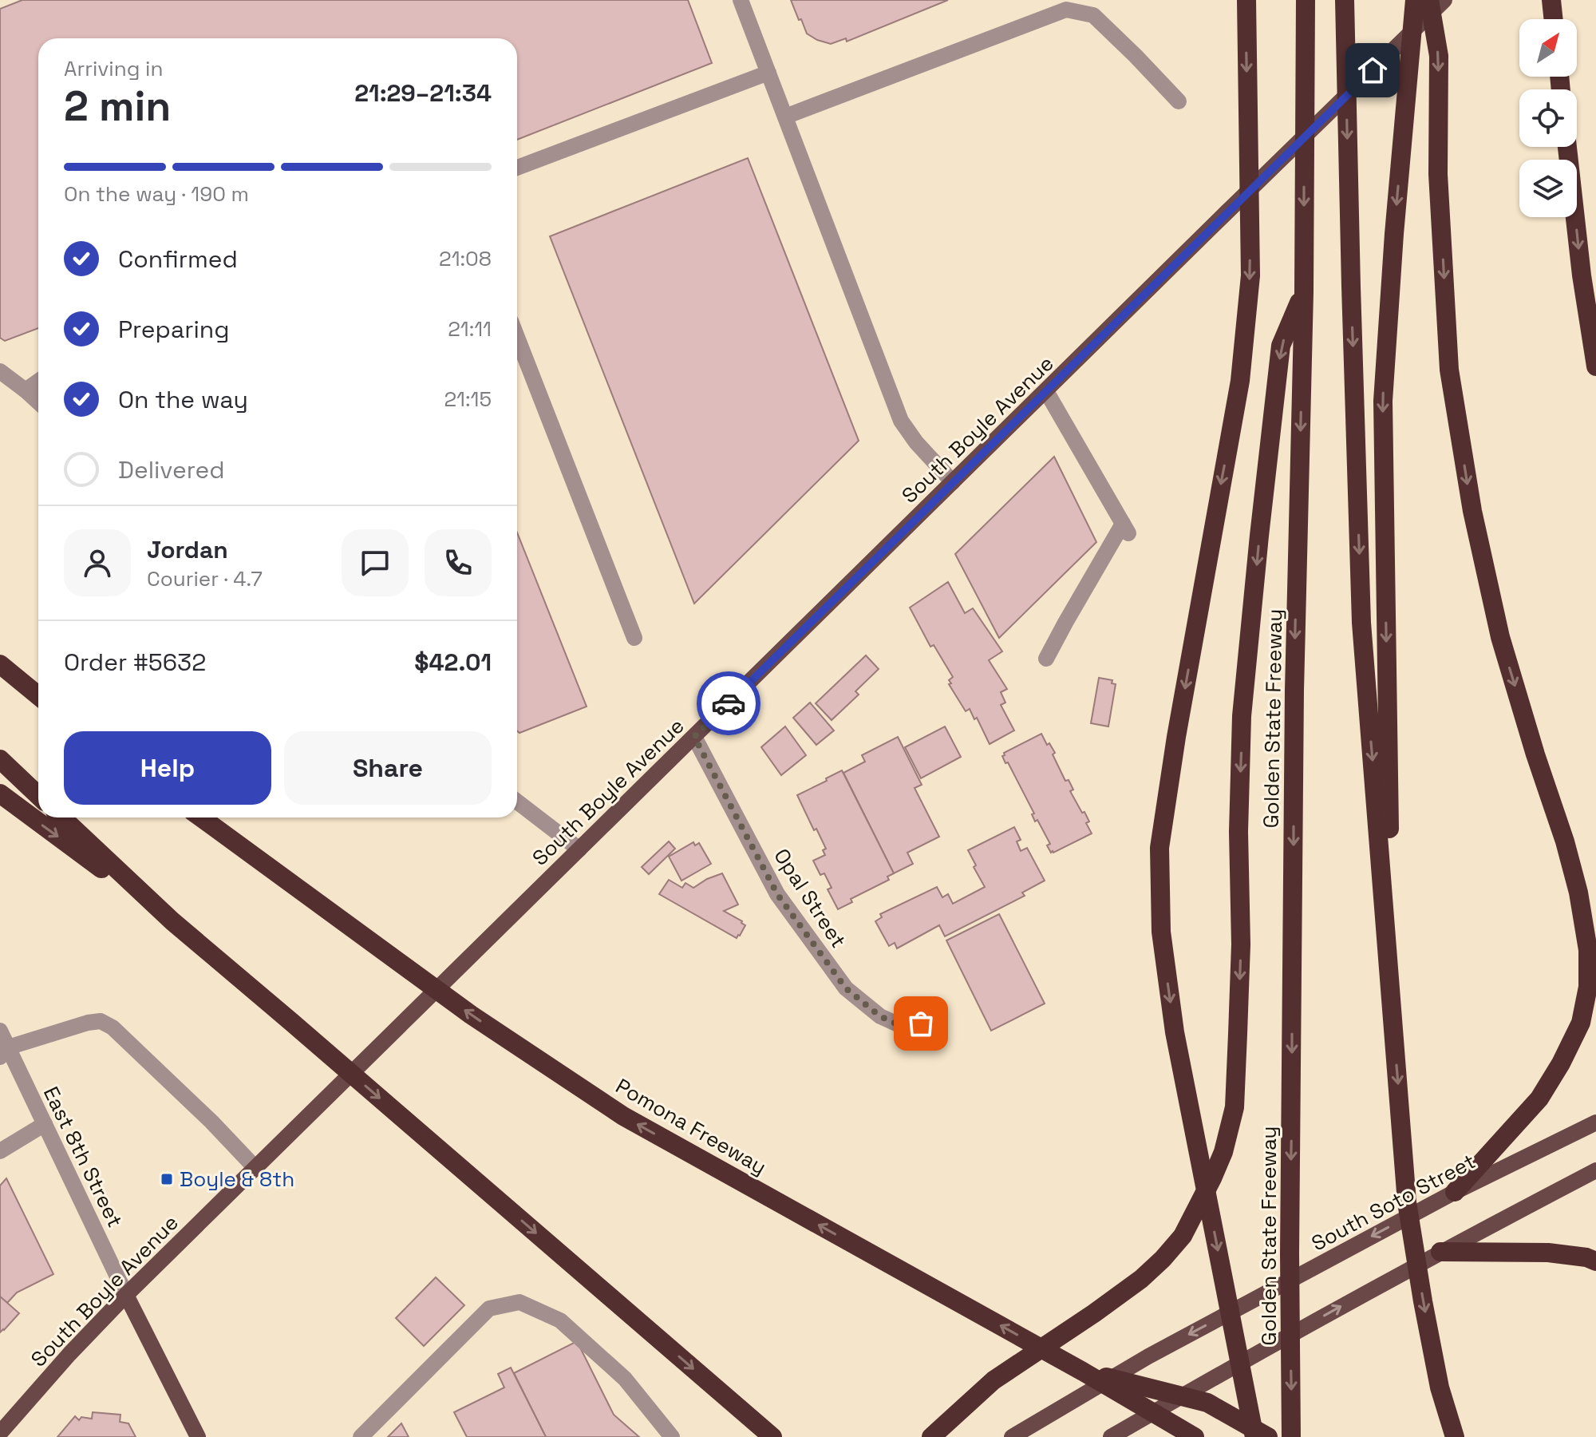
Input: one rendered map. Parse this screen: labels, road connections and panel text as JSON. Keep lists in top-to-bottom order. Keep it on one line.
{"streets":{"highway":["Golden State Freeway","Pomona Freeway"],"main road":["South Boyle Avenue","East 8th Street","South Soto Street"],"street":["Opal Street"]},"crossings":[["South Boyle Avenue","Opal Street"],["South Boyle Avenue","East 8th Street"]],"places":{"transit":["Boyle & 8th"]},"north":"top right","page":{"heading":["2 min","Arriving in","21:29–21:34"],"panel":["Jordan","Courier · 4.7","Order #5632","$42.01"],"bar":"On the way · 190 m","list":[["Confirmed","21:08"],["Preparing","21:11"],["On the way","21:15"],"Delivered"],"buttons":["Help","Share"]}}
